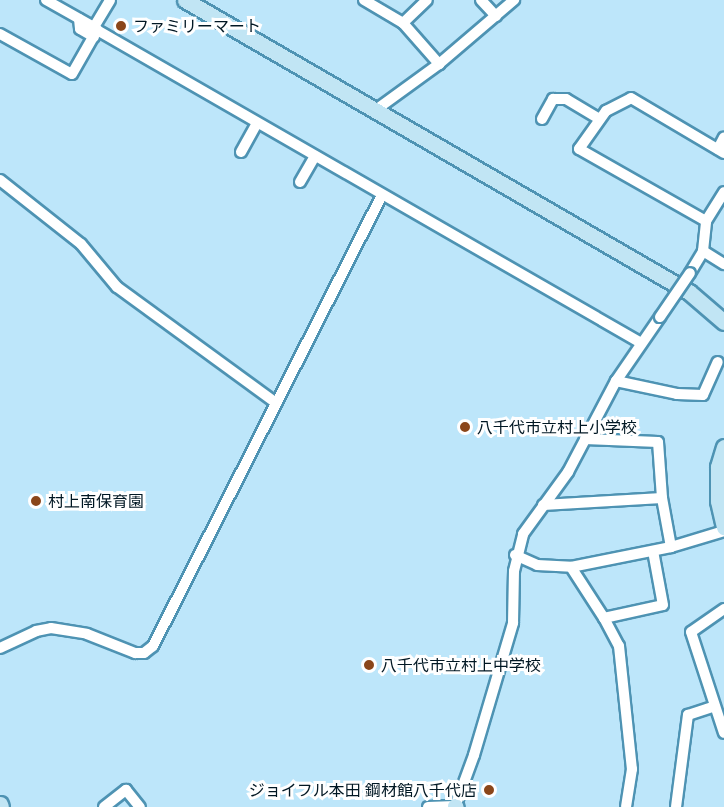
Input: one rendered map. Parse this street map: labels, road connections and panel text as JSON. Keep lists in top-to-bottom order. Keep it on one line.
{"places":["ファミリーマート","八千代市立村上小学校","村上南保育園","八千代市立村上中学校","ジョイフル本田 鋼材館八千代店"]}
